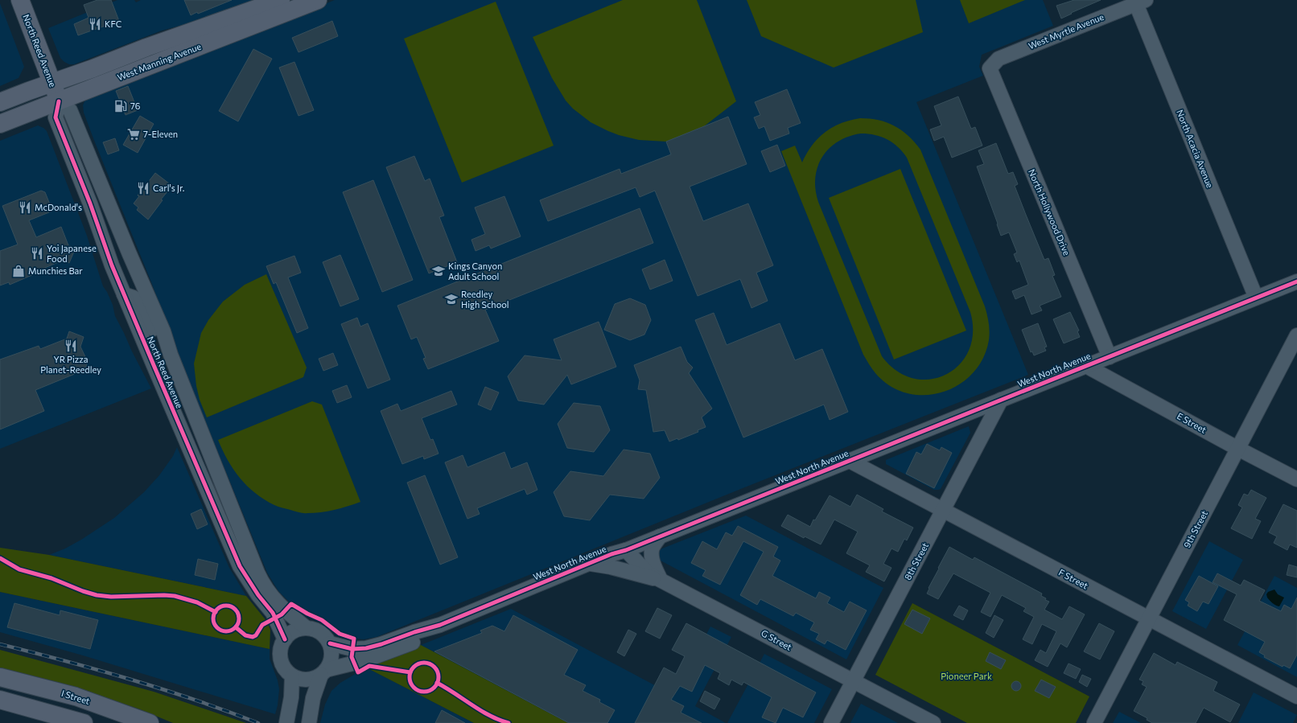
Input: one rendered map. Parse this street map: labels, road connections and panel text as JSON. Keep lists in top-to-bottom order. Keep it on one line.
{"streets":{"main road":["North Reed Avenue","West Manning Avenue","I Street"],"street":["West Myrtle Avenue","North Acacia Avenue","North Hollywood Drive","West North Avenue","E Street","9th Street","8th Street","F Street","G Street"]},"crossings":[["West Myrtle Avenue","North Acacia Avenue"],["West Myrtle Avenue","North Hollywood Drive"],["North Reed Avenue","West Manning Avenue"],["North Reed Avenue","West North Avenue"],["North Acacia Avenue","West North Avenue"],["North Hollywood Drive","West North Avenue"],["West North Avenue","E Street"],["West North Avenue","8th Street"],["West North Avenue","F Street"],["West North Avenue","G Street"],["E Street","9th Street"],["9th Street","F Street"],["8th Street","F Street"],["8th Street","G Street"]],"parks":["Pioneer Park"],"places":{"restaurant":["KFC","Carl's Jr.","McDonald's","Yoi Japanese Food","YR Pizza Planet-Reedley"],"fuel station":["76"],"supermarket":["7-Eleven"],"shop":["Munchies Bar"],"school or university":["Kings Canyon Adult School","Reedley High School"]}}
